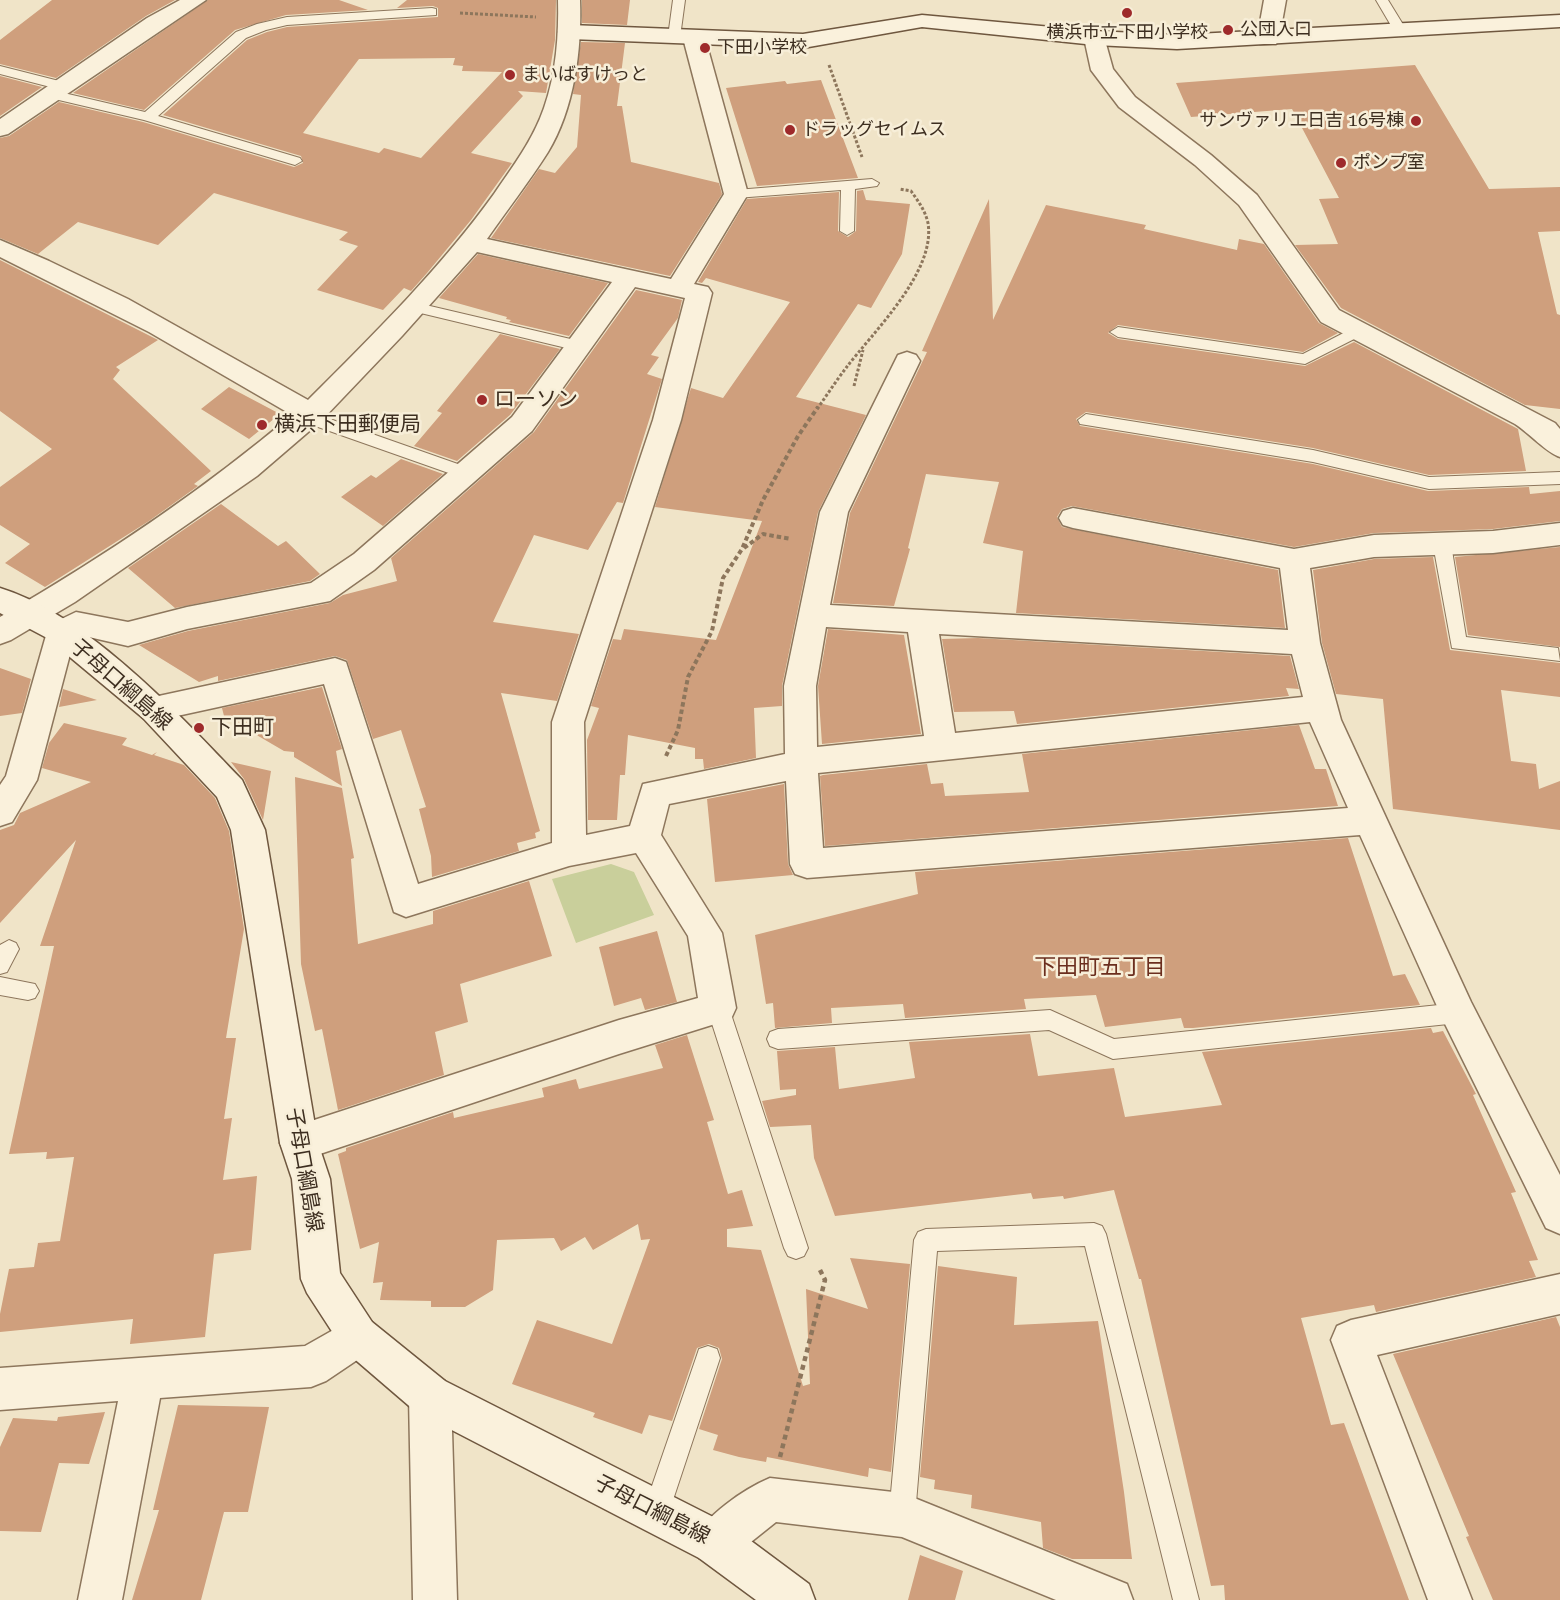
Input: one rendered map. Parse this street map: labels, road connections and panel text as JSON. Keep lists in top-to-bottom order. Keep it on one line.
{"streets":{"street":["子母口綱島線"]},"districts":["下田町五丁目"],"places":["横浜市立下田小学校","公団入口","下田小学校","まいばすけっと","サンヴァリエ日吉 16号棟","ドラッグセイムス","ポンプ室","ローソン","横浜下田郵便局","下田町"]}
